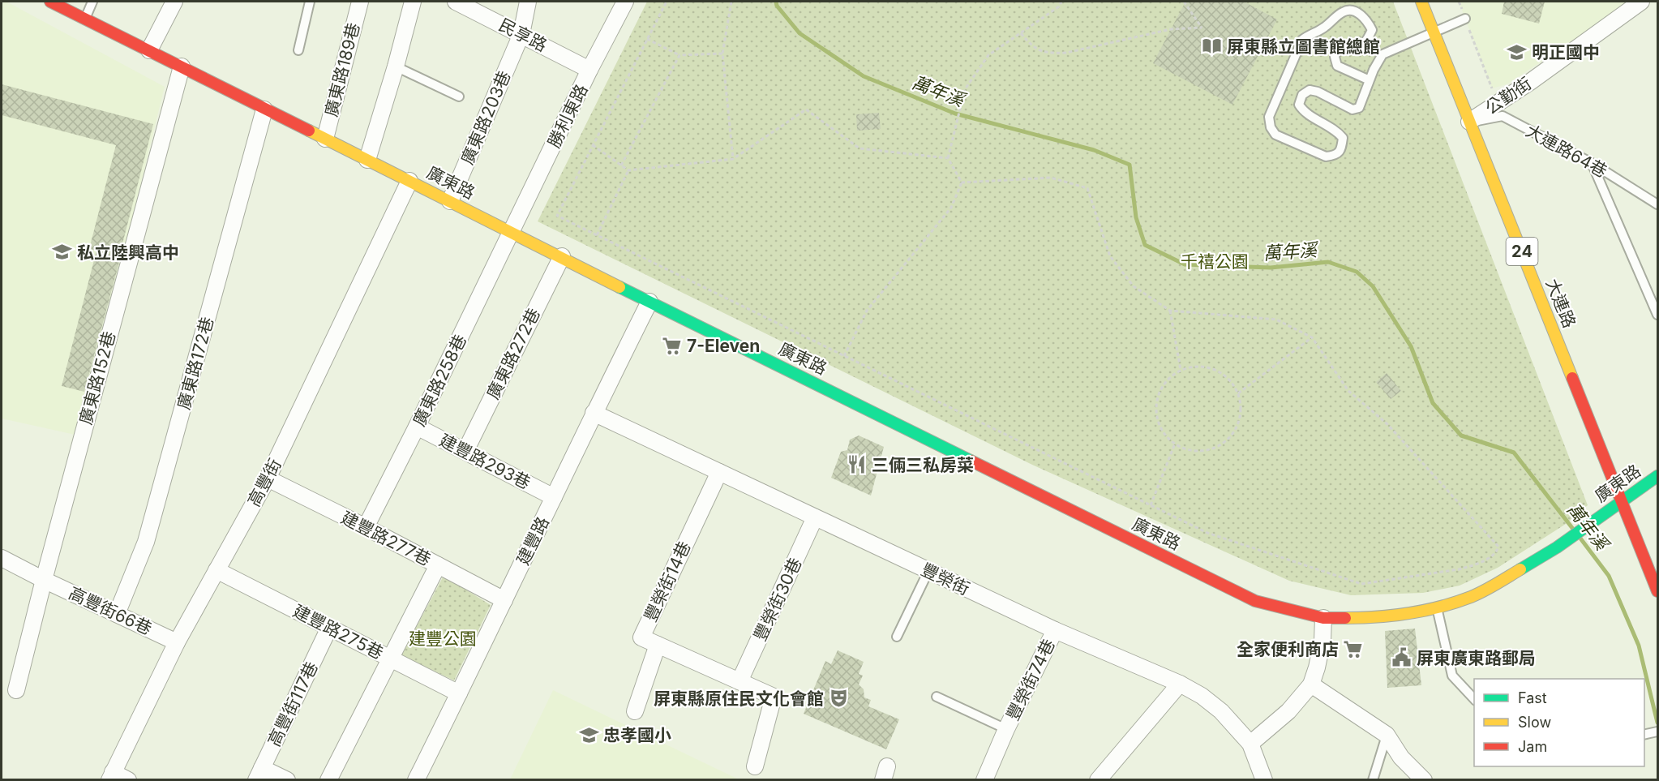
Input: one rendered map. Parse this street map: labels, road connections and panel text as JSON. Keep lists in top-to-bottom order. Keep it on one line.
{"streets":{"street":["民享路","廣東路189巷","公勤街","勝利東路","廣東路203巷","廣東路","24","大連路","廣東路272巷","廣東路172巷","廣東路152巷","廣東路258巷","建豐路293巷","高豐街","建豐路277巷","建豐路","豐榮街","豐榮街14巷","豐榮街30巷","高豐街66巷","建豐路275巷","豐榮街74巷","高豐街117巷"],"lane":["大連路64巷"]},"crossings":[["民享路","勝利東路"],["民享路","廣東路203巷"],["廣東路189巷","廣東路"],["公勤街","大連路64巷"],["公勤街","大連路"],["勝利東路","廣東路"],["勝利東路","廣東路258巷"],["廣東路203巷","廣東路"],["大連路64巷","大連路"],["廣東路","大連路"],["廣東路","廣東路272巷"],["廣東路","廣東路172巷"],["廣東路","廣東路152巷"],["廣東路","廣東路258巷"],["廣東路","高豐街"],["廣東路","建豐路"],["廣東路272巷","建豐路293巷"],["廣東路172巷","高豐街66巷"],["廣東路152巷","高豐街66巷"],["廣東路258巷","建豐路293巷"],["廣東路258巷","建豐路277巷"],["建豐路293巷","建豐路"],["高豐街","建豐路277巷"],["高豐街","高豐街66巷"],["高豐街","建豐路275巷"],["建豐路277巷","建豐路"],["建豐路","豐榮街"],["建豐路","建豐路275巷"],["豐榮街","豐榮街14巷"],["豐榮街","豐榮街30巷"],["豐榮街","豐榮街74巷"],["建豐路275巷","高豐街117巷"]],"water":["萬年溪"],"parks":["千禧公園","建豐公園"],"places":{"library":["屏東縣立圖書館總館"],"school or university":["明正國中","私立陸興高中","忠孝國小"],"supermarket":["7-Eleven","全家便利商店"],"restaurant":["三倆三私房菜"],"public building":["屏東廣東路郵局"],"theatre":["屏東縣原住民文化會館"]},"legend":["Fast","Slow","Jam"]}
